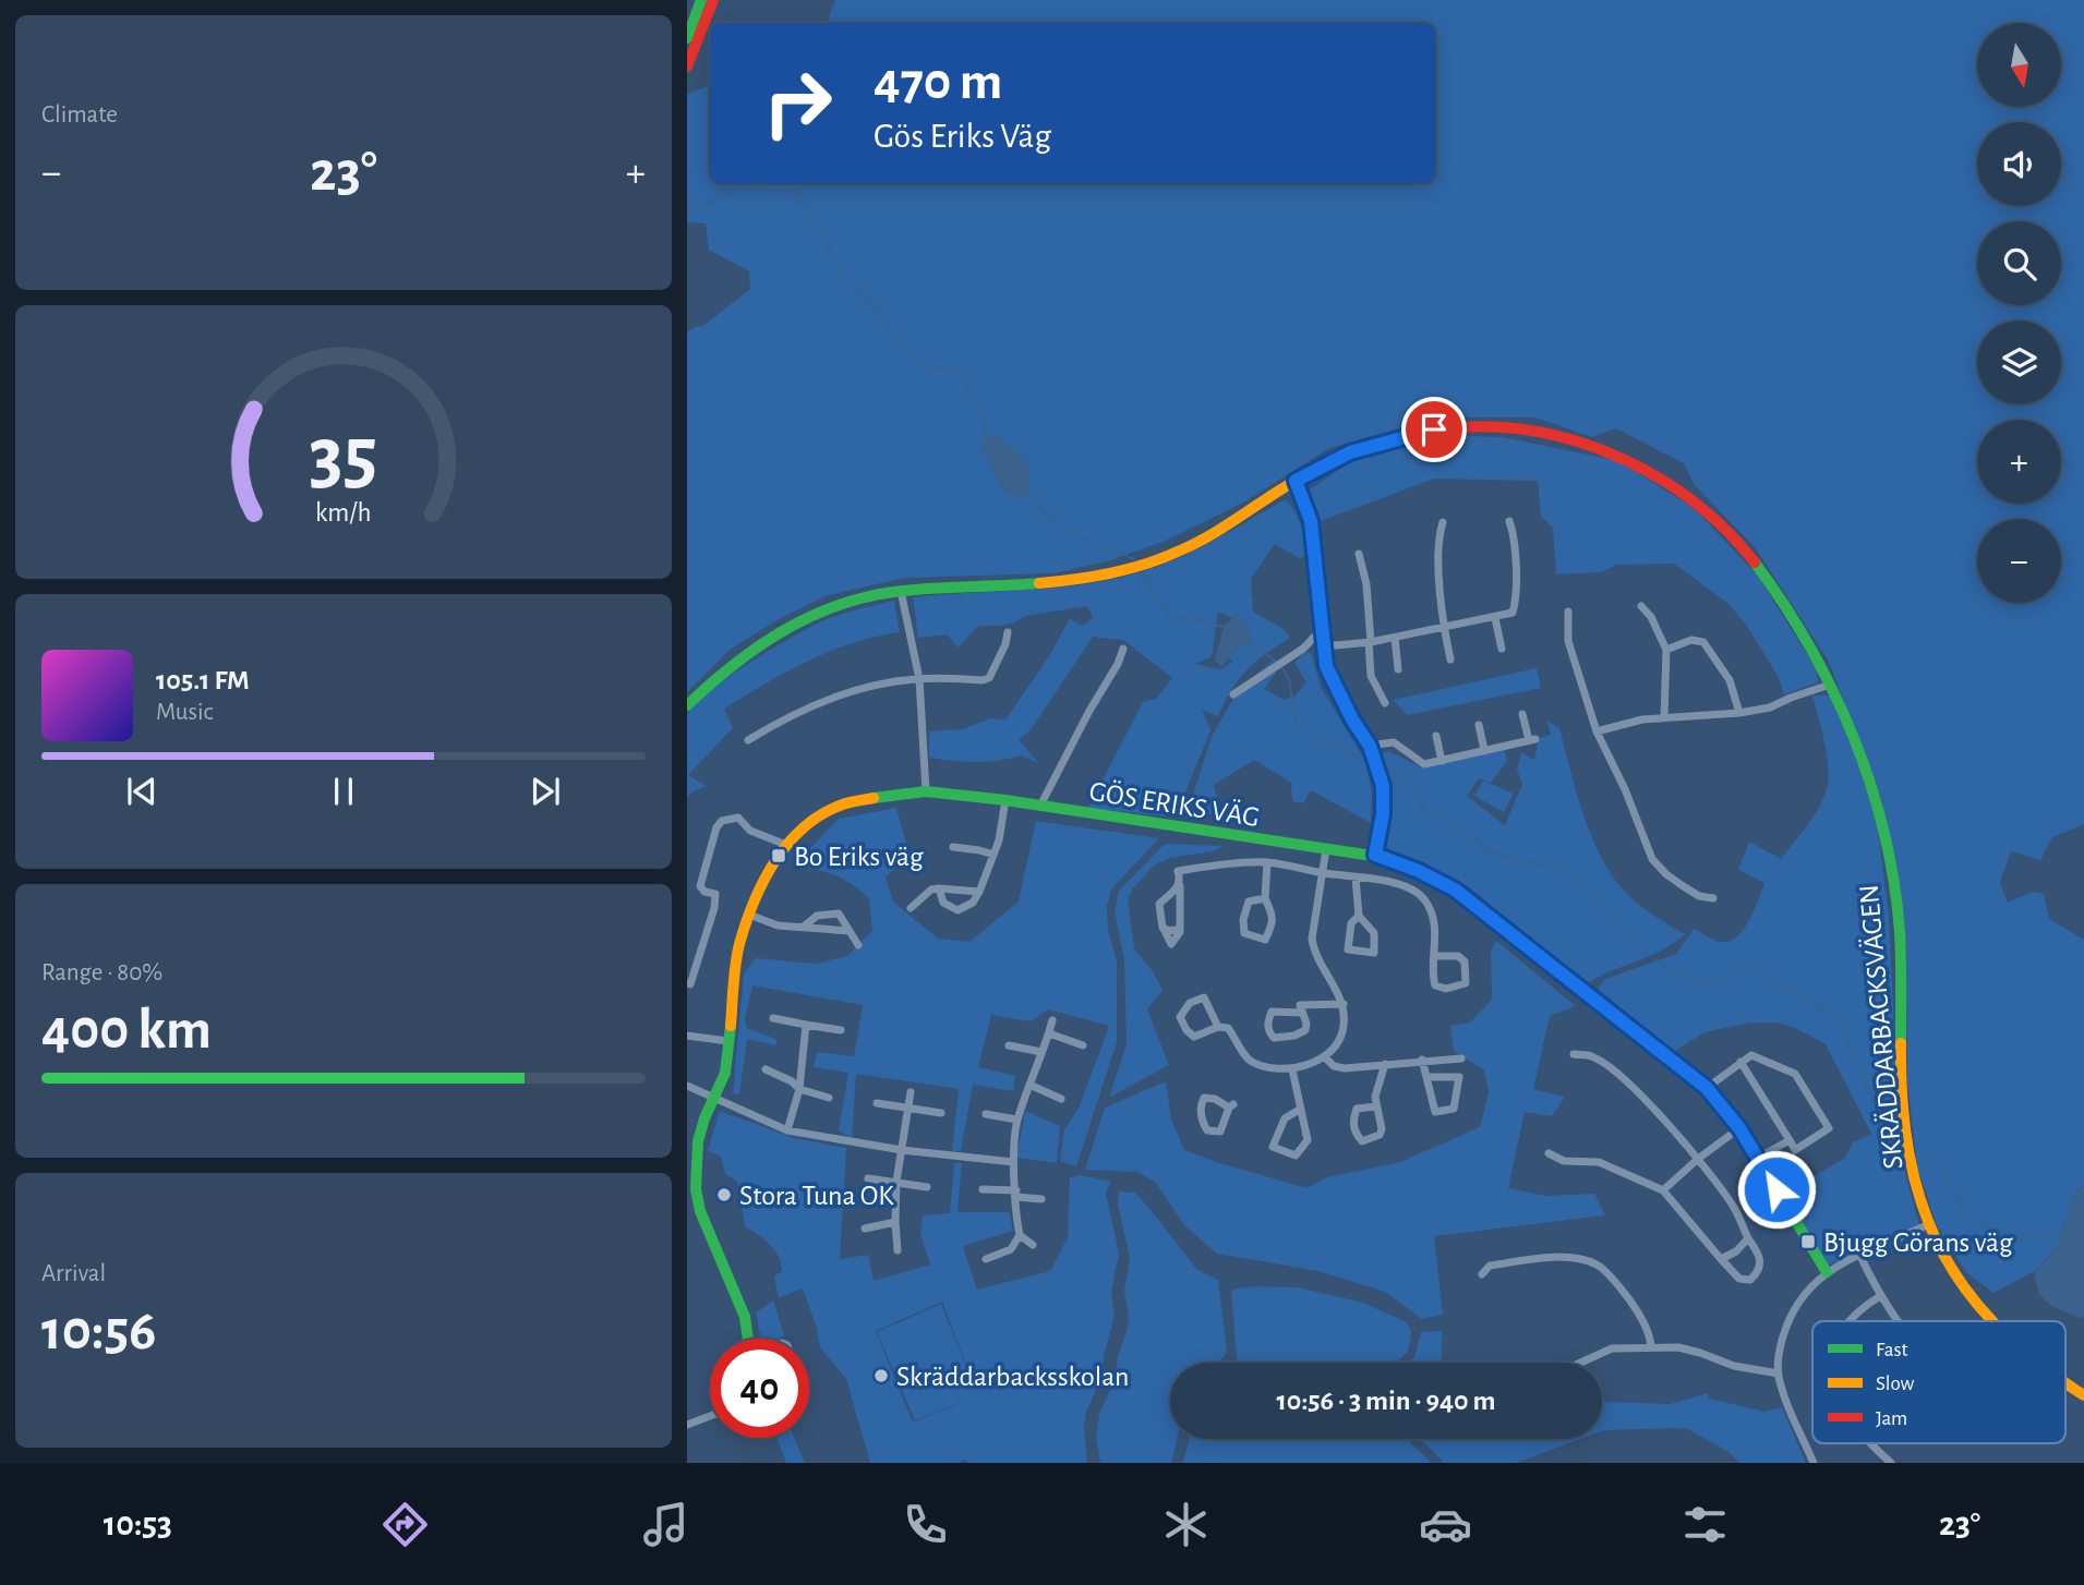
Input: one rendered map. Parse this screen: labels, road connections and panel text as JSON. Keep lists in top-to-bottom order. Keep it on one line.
{"streets":{"main road":["GÖS ERIKS VÄG","SKRÄDDARBACKSVÄGEN"]},"places":{"transit":["Bo Eriks väg","Bjugg Görans väg"],"other":["Stora Tuna OK","Skräddarbacksskolan"]},"legend":["Fast","Slow","Jam"],"north":"bottom","page":{"tile":["Climate",["Range · 80%","400 km"],["Arrival","10:56"]],"map_buttons":["+","−"],"turn":["470 m","Gös Eriks Väg"],"heat":["−","23°","+"],"song":["105.1 FM","Music"],"limit":"40","trip":"10:56 · 3 min · 940 m","tabs":["10:53","23°"],"gauge":["35","km/h"]}}
